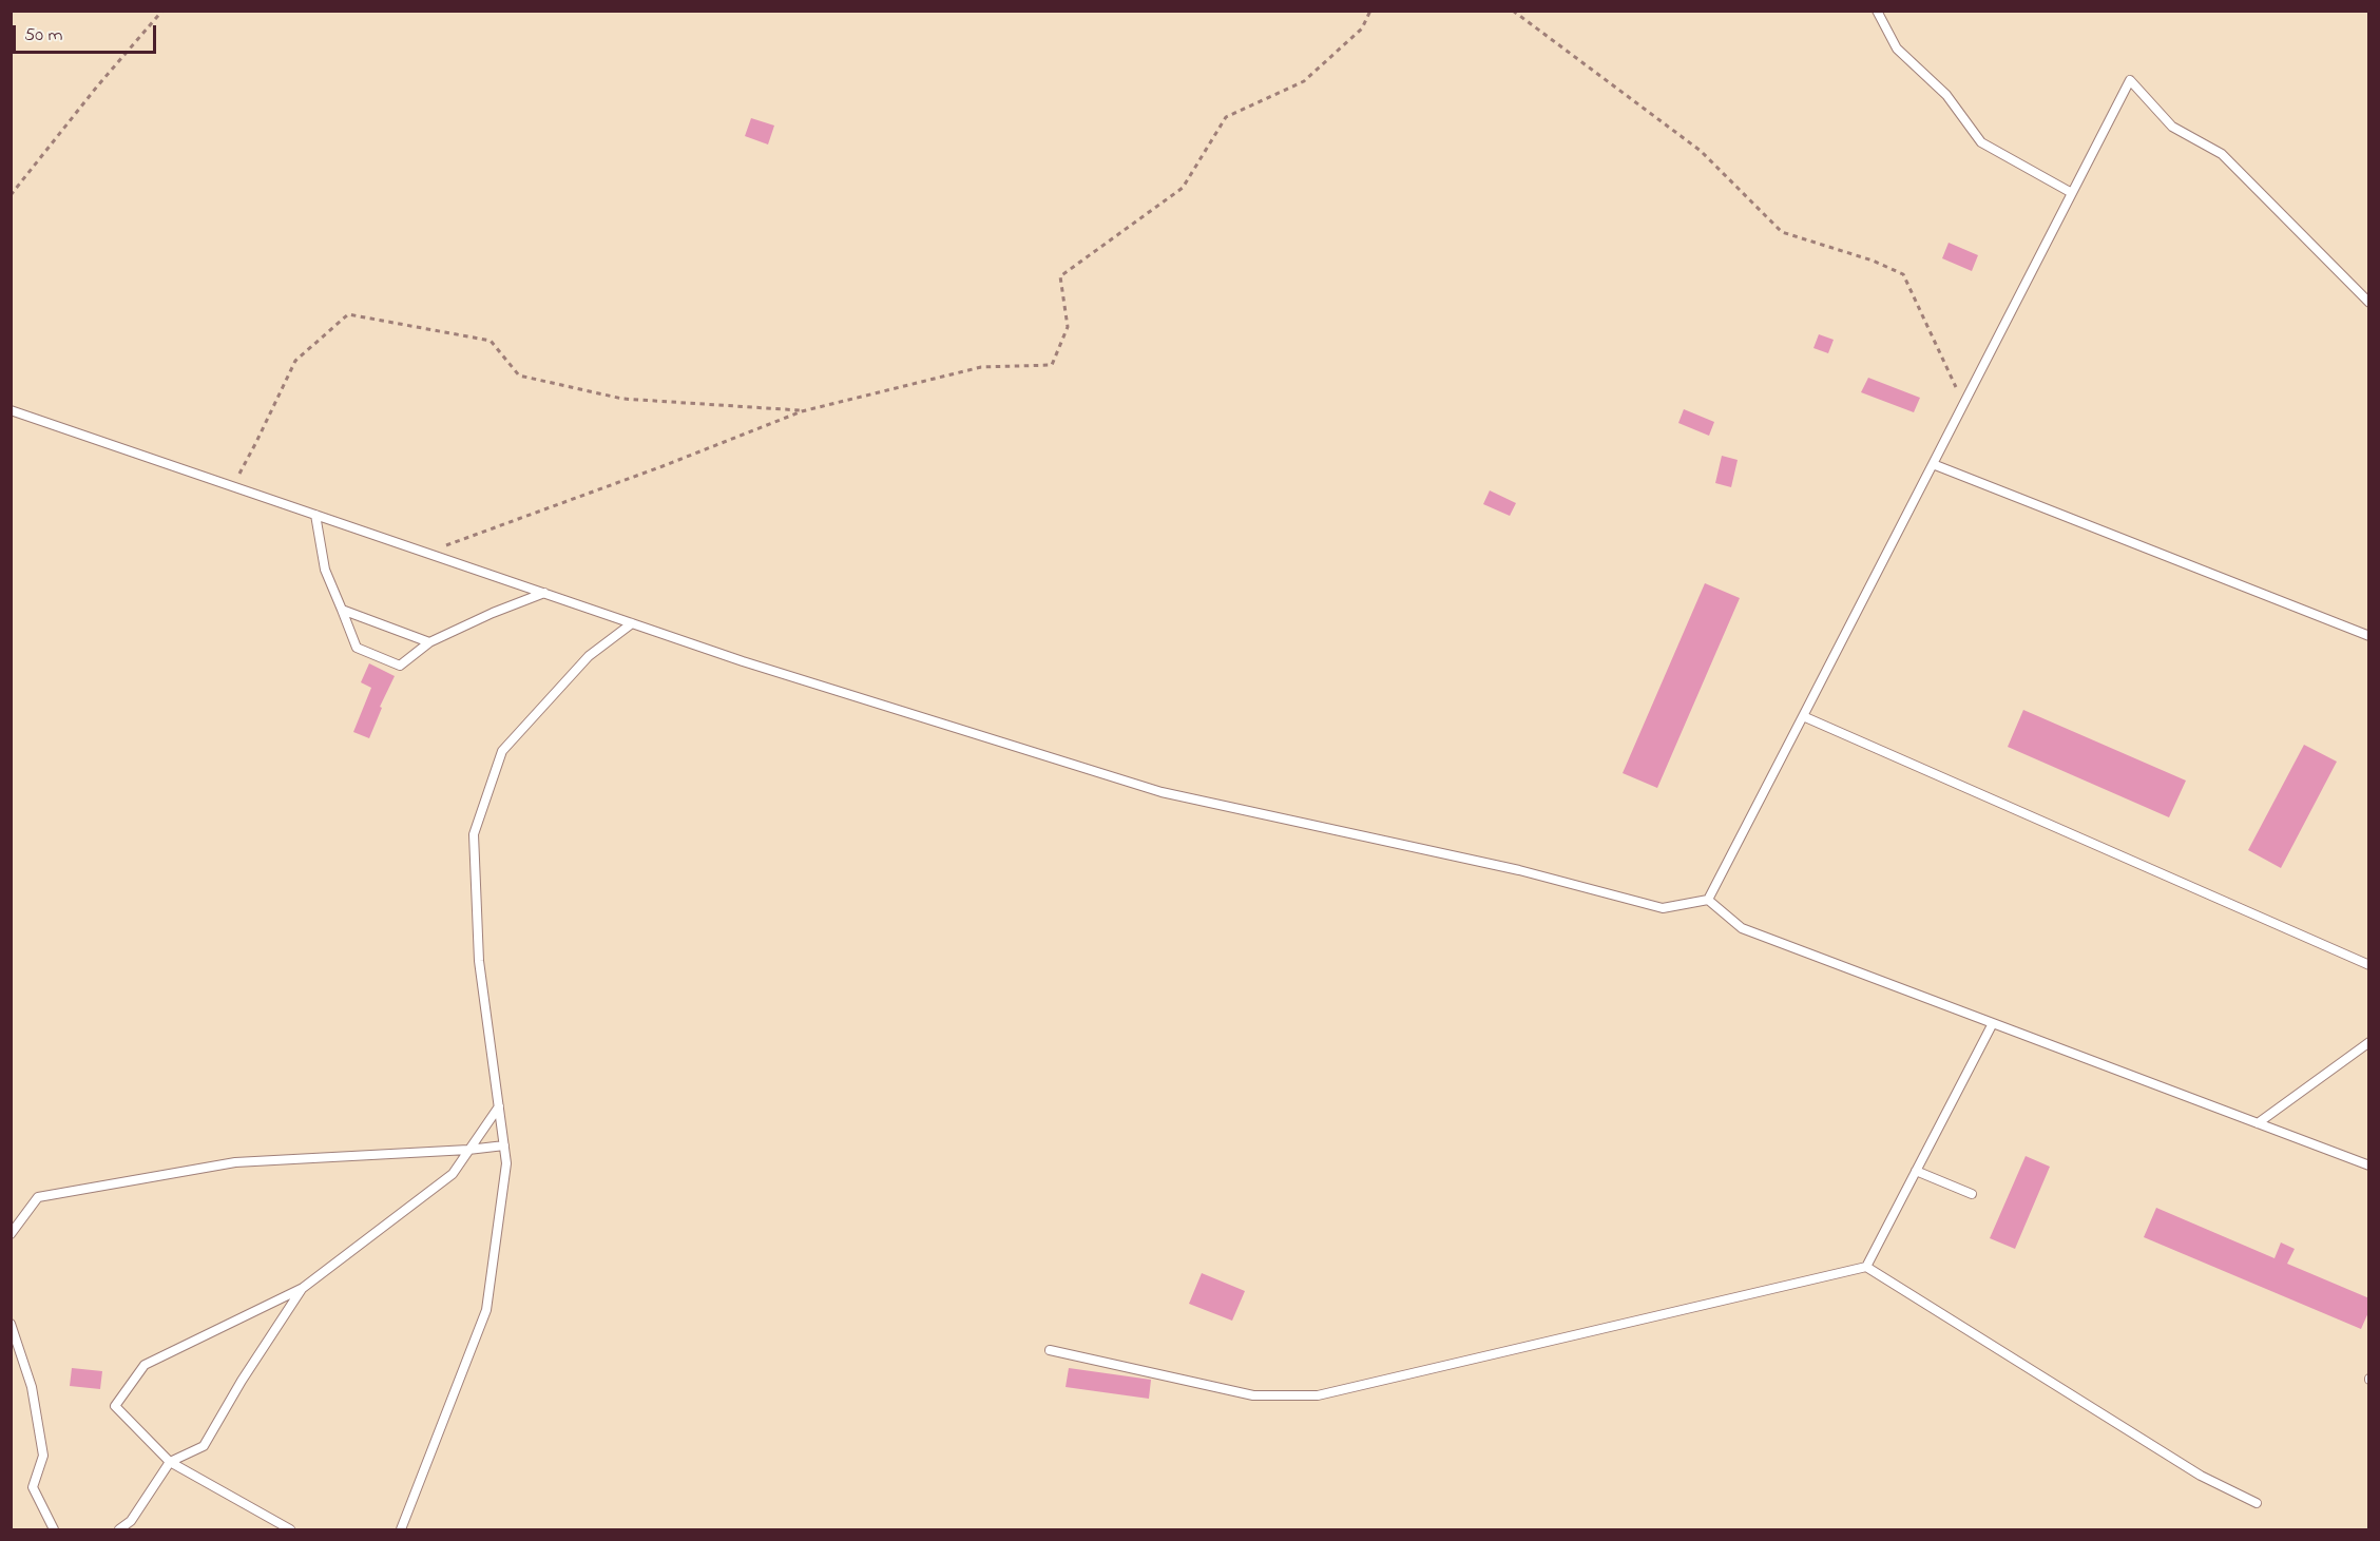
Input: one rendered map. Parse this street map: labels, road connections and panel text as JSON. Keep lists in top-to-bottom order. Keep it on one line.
{"scale_bar":"50 m"}
